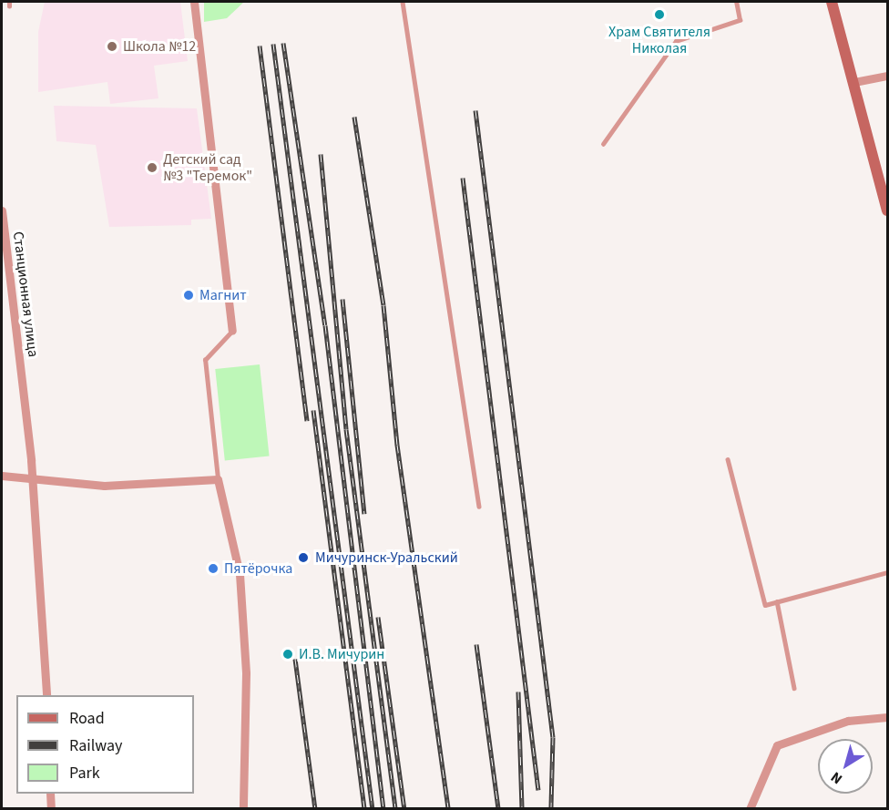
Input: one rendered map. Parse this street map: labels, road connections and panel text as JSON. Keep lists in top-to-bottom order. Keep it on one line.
{"streets":{"street":["Станционная улица"]},"places":["Храм Святителя Николая","Школа №12","Детский сад №3 \"Теремок\"","Магнит","Мичуринск-Уральский","Пятёрочка","И.В. Мичурин"],"legend":["Road","Railway","Park"],"north":"bottom left"}
